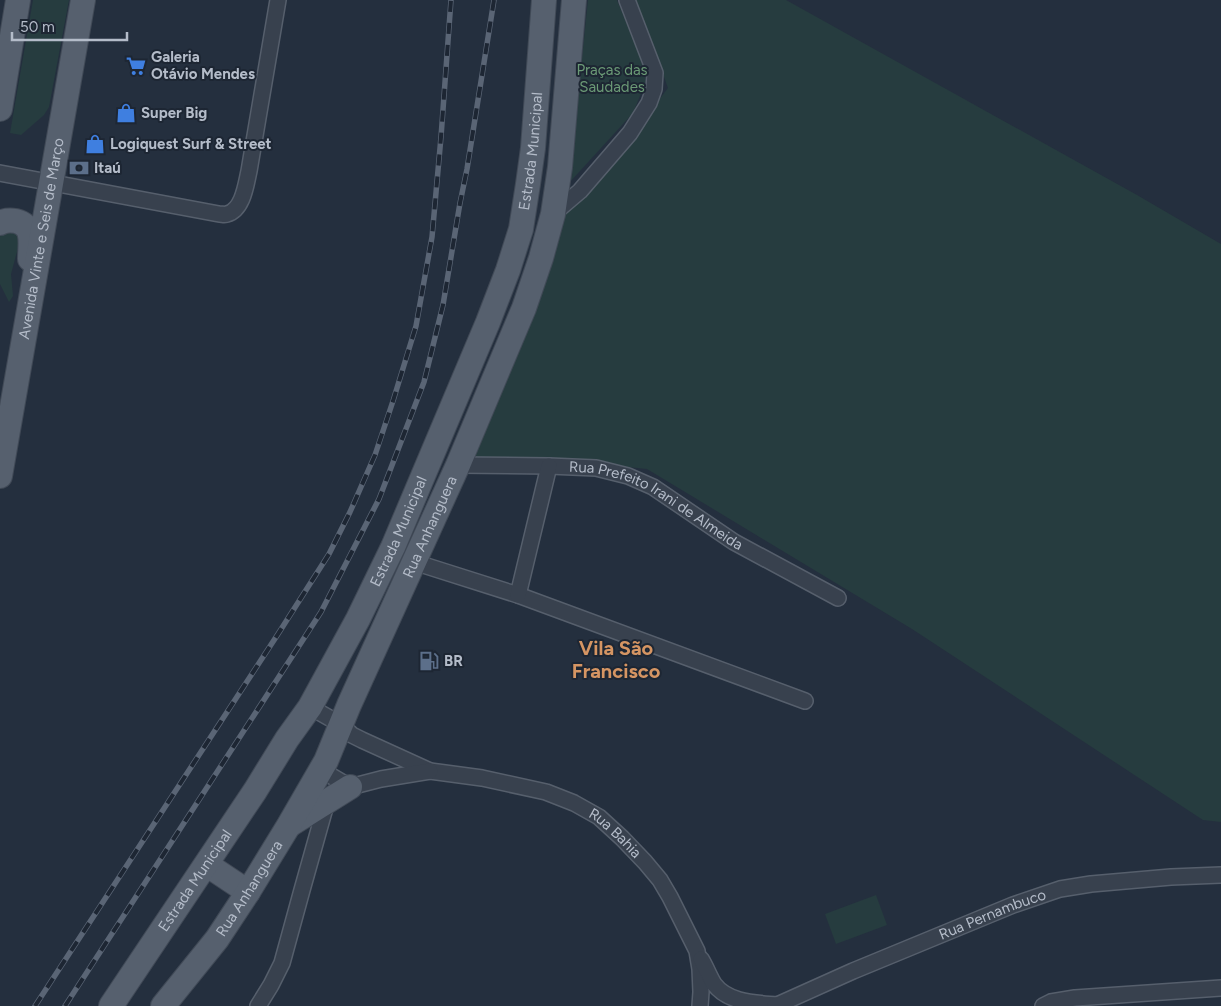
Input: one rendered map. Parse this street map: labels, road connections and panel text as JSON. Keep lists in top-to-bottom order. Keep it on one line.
{"streets":{"main road":["Estrada Municipal","Avenida Vinte e Seis de Março","Rua Anhanguera"],"street":["Rua Prefeito Irani de Almeida","Rua Bahia","Rua Pernambuco"]},"crossings":[["Rua Prefeito Irani de Almeida","Rua Anhanguera"],["Rua Bahia","Rua Pernambuco"]],"districts":["Vila São Francisco"],"parks":["Praças das Saudades"],"places":{"supermarket":["Galeria Otávio Mendes"],"shop":["Super Big","Logiquest Surf & Street"],"bank":["Itaú"],"fuel station":["BR"]},"scale_bar":"50 m"}
